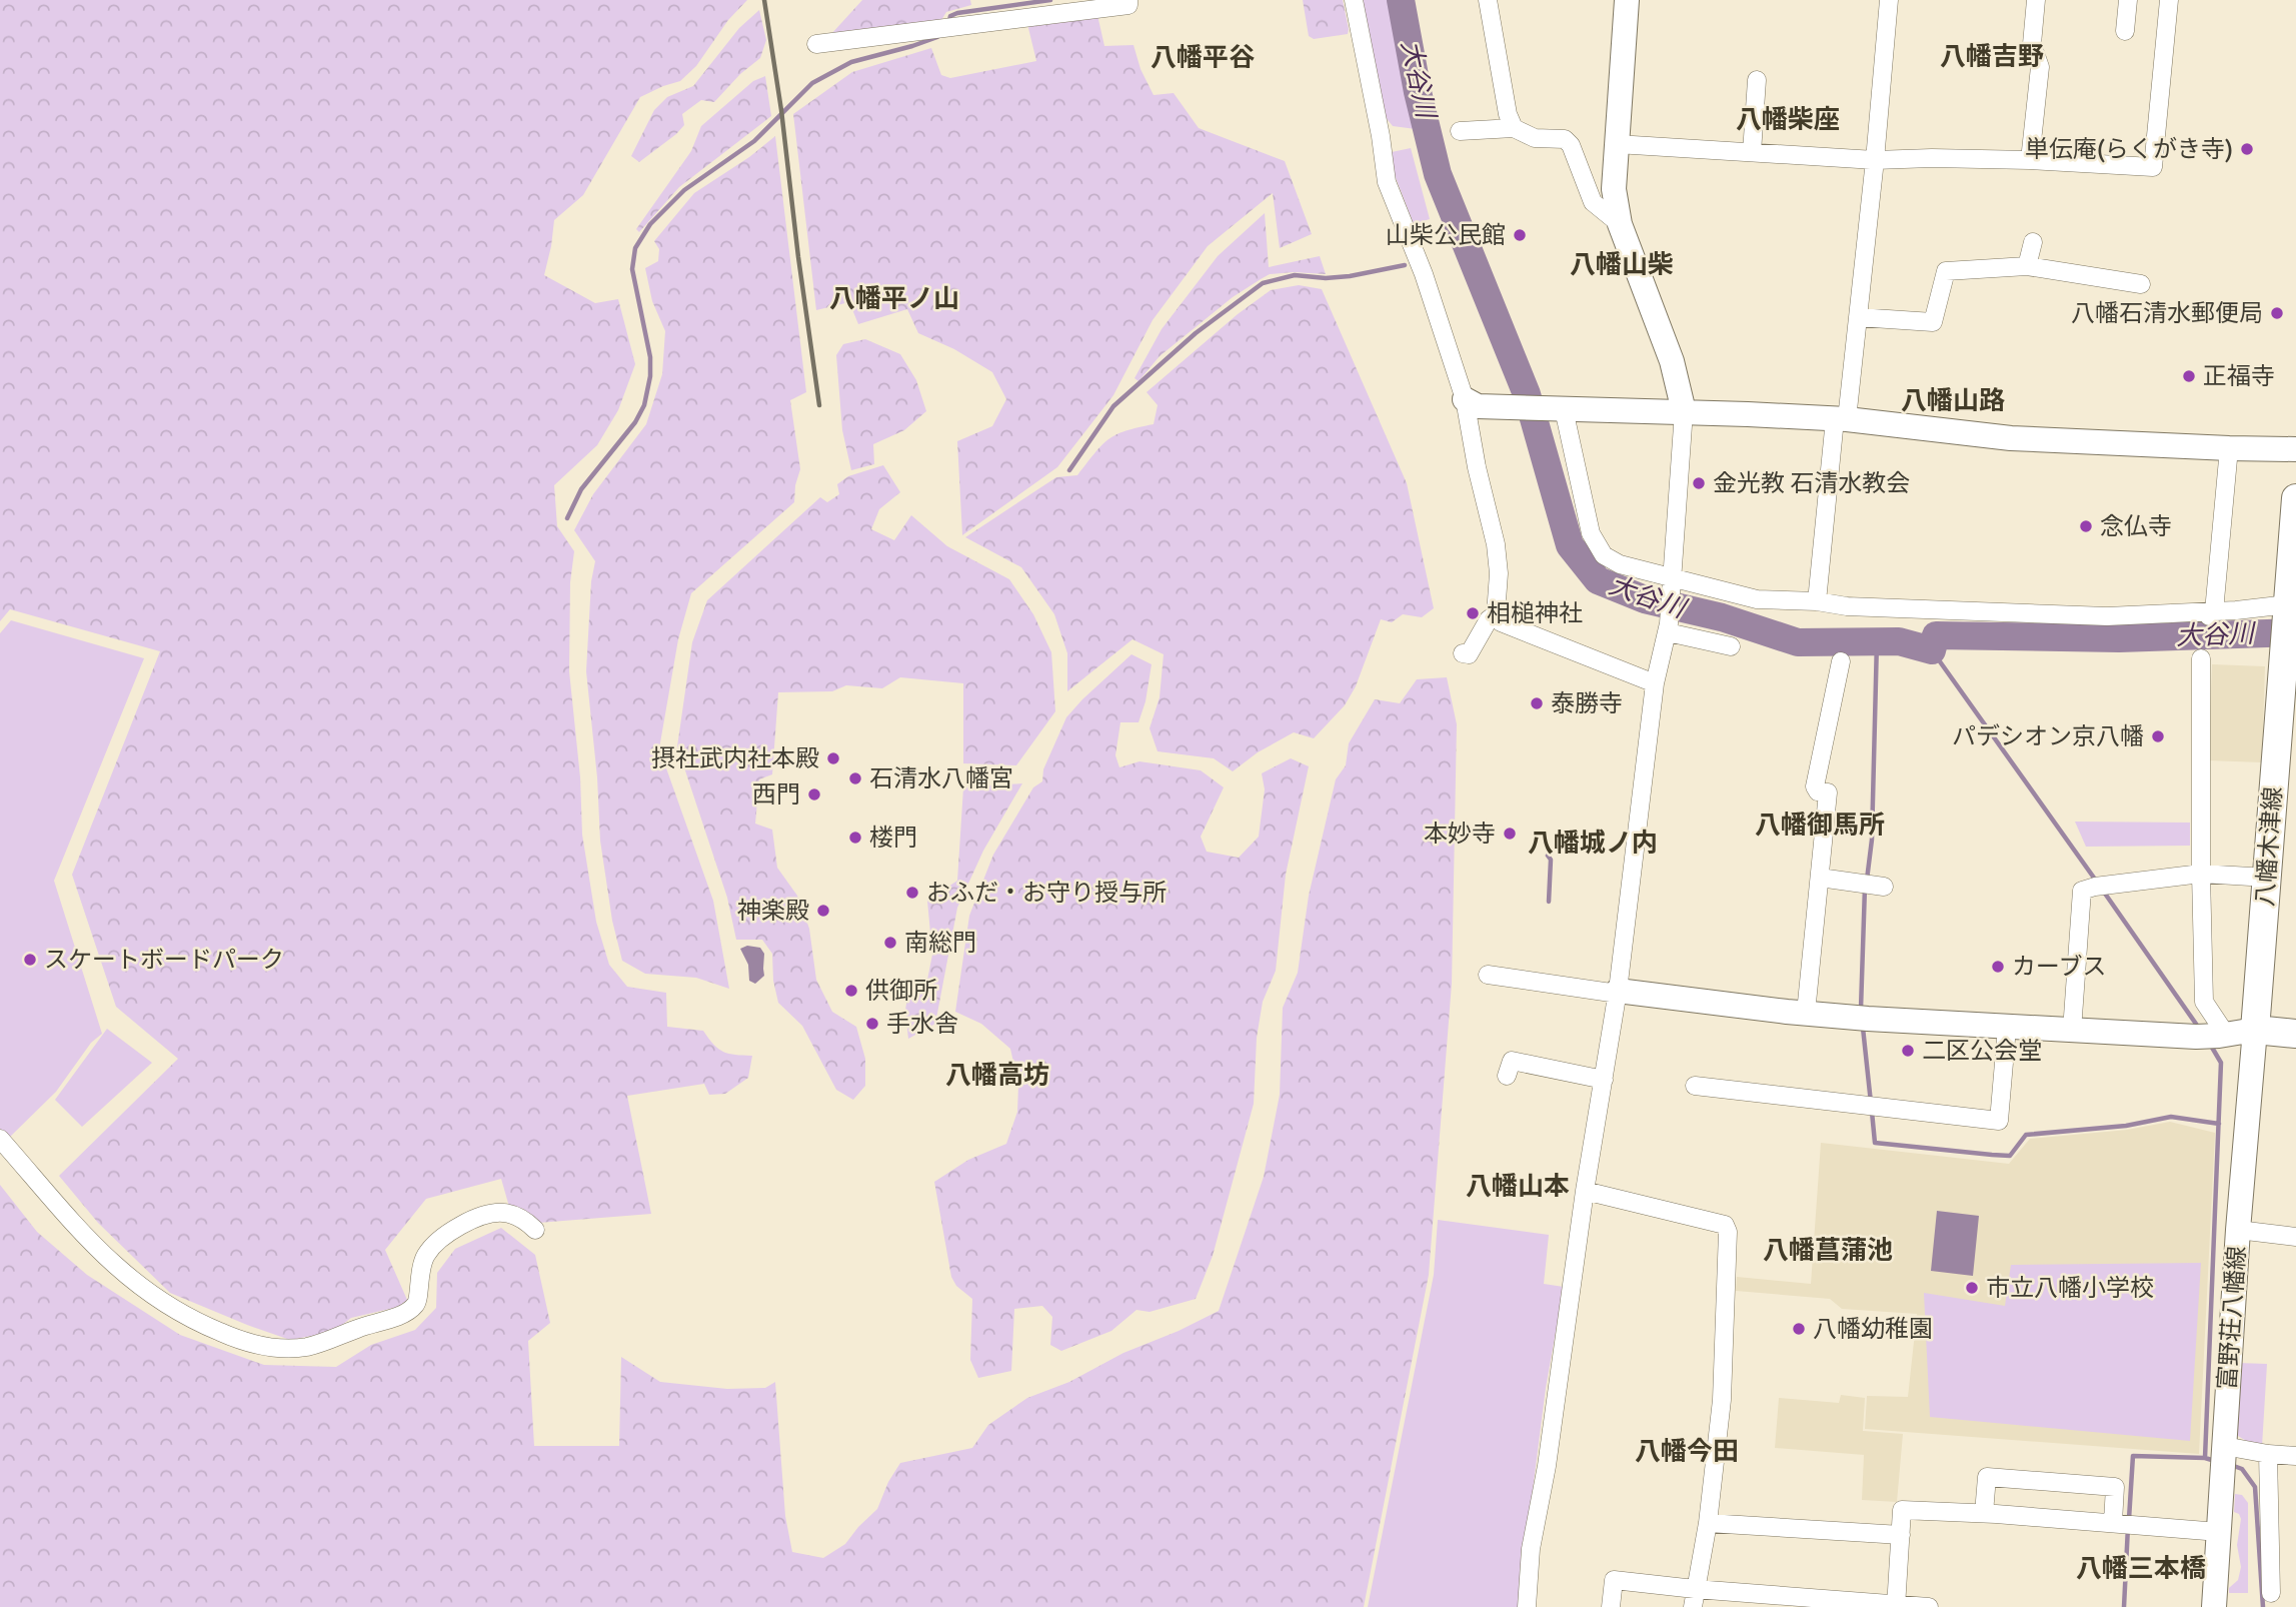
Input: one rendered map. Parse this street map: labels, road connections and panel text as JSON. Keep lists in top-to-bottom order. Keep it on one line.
{"streets":{"main road":["八幡木津線"],"street":["富野荘八幡線"]},"crossings":[["八幡木津線","富野荘八幡線"]],"districts":["八幡吉野","八幡平谷","八幡柴座","八幡山柴","八幡平ノ山","八幡山路","八幡御馬所","八幡城ノ内","八幡高坊","八幡山本","八幡菖蒲池","八幡今田","八幡三本橋"],"water":["大谷川"],"places":["単伝庵(らくがき寺)","山柴公民館","八幡石清水郵便局","正福寺","金光教 石清水教会","念仏寺","相槌神社","泰勝寺","パデシオン京八幡","摂社武内社本殿","石清水八幡宮","西門","本妙寺","楼門","おふだ・お守り授与所","神楽殿","南総門","スケートボードパーク","カーブス","供御所","手水舎","二区公会堂","市立八幡小学校","八幡幼稚園"]}
